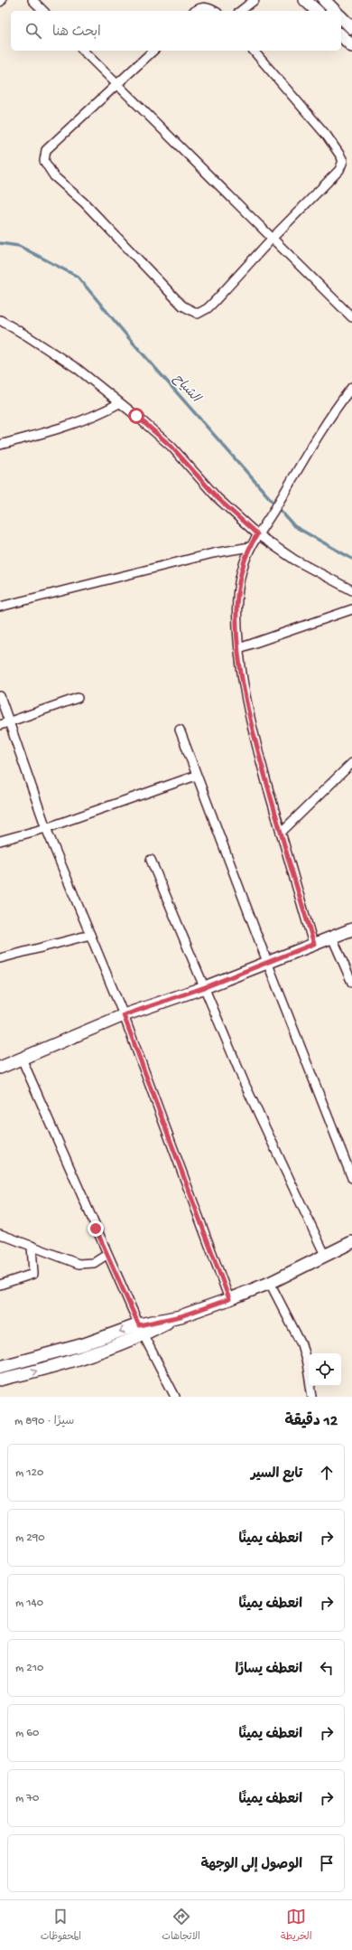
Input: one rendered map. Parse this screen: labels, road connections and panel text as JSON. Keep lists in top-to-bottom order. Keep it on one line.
{"water":["الشياح"],"page":{"search":"ابحث هنا","heading":["12 دقيقة","سيرًا · 890 m"],"list":[["تابع السير","120 m"],["انعطف يمينًا","290 m"],["انعطف يمينًا","140 m"],["انعطف يسارًا","210 m"],["انعطف يمينًا","60 m"],["انعطف يمينًا","70 m"],"الوصول إلى الوجهة"],"nav":["الخريطة","الاتجاهات","المحفوظات"]}}
